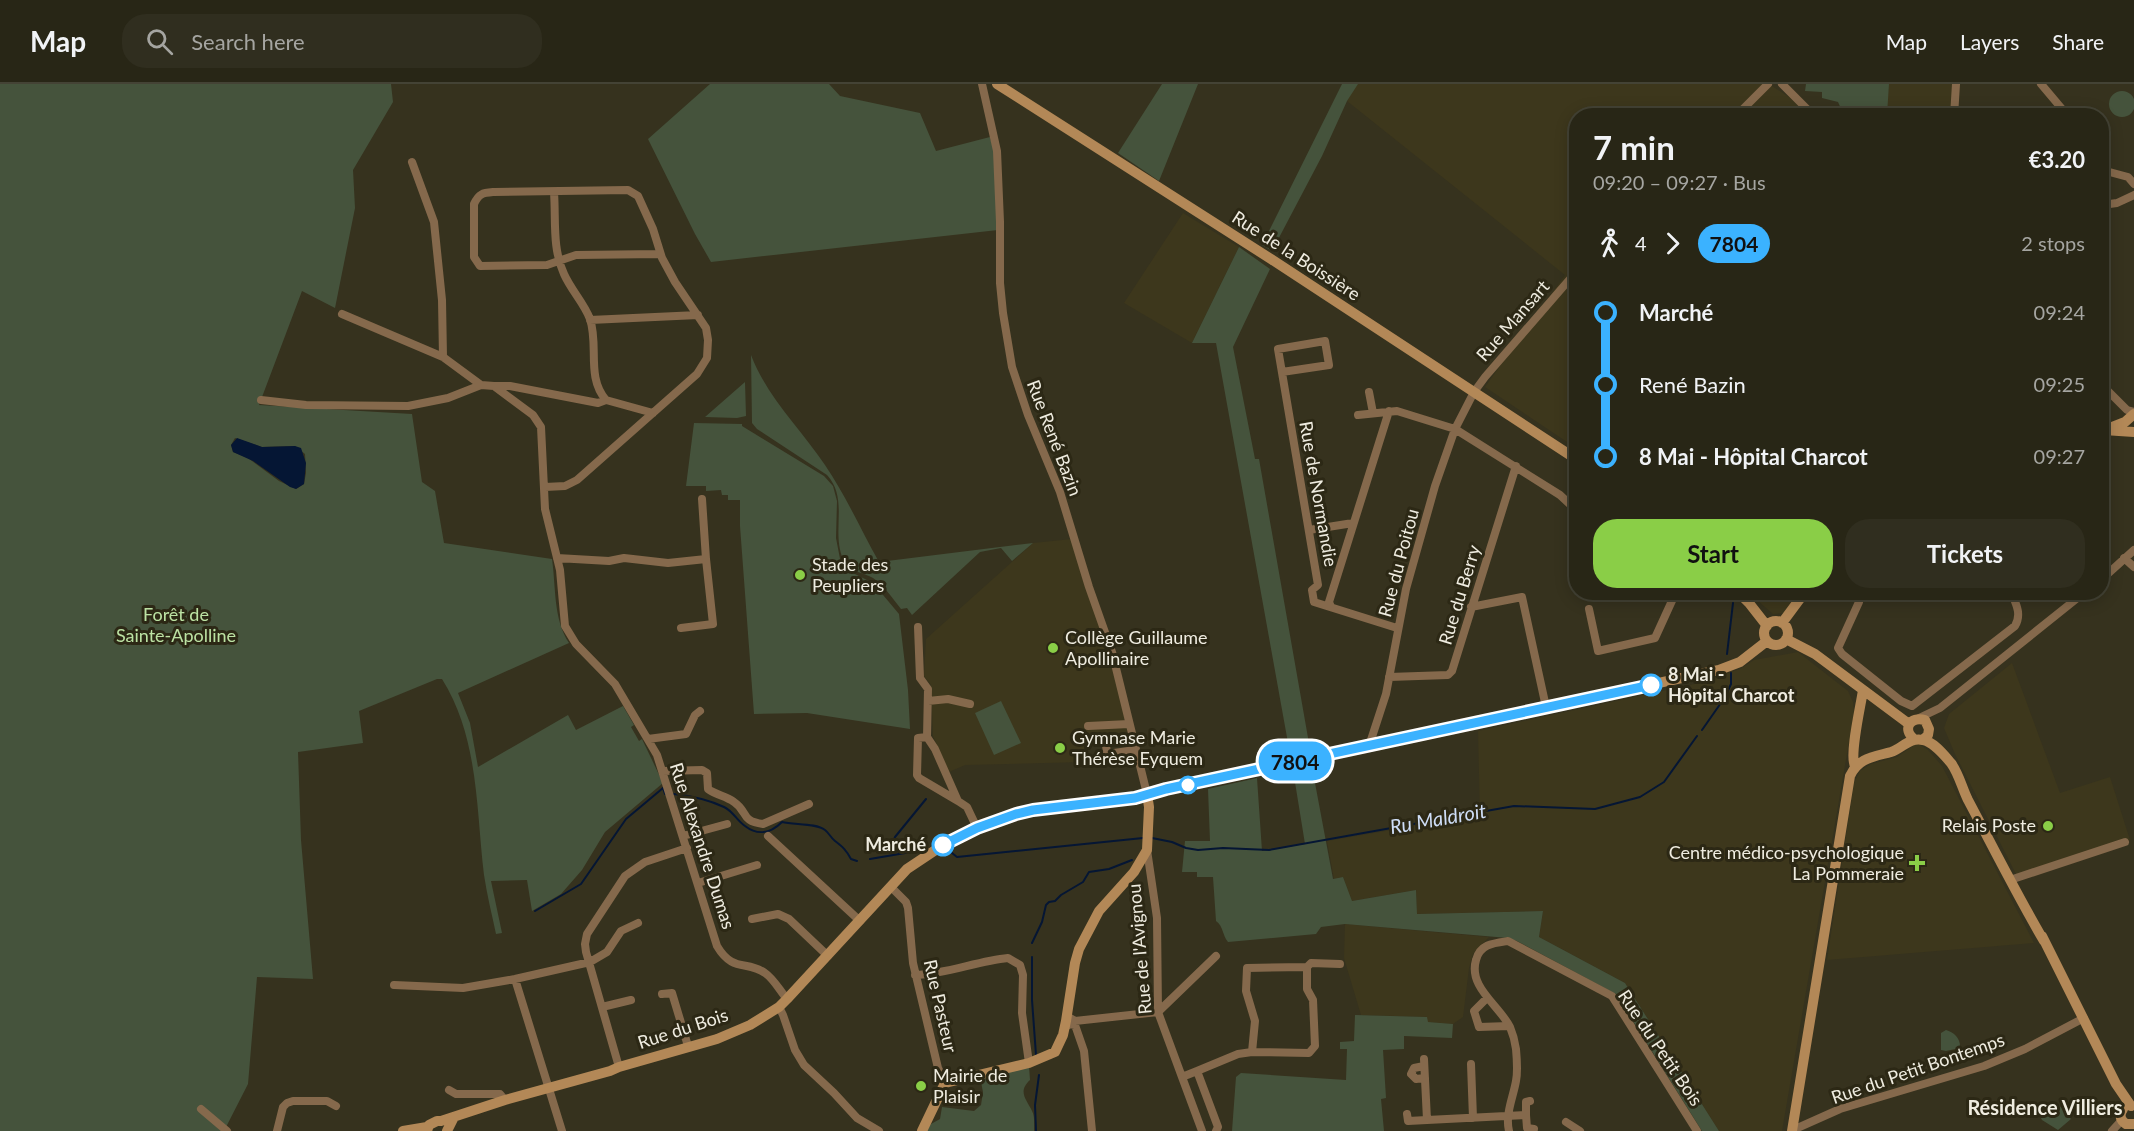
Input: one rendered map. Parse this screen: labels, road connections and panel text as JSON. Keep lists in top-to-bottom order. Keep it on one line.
{"streets":{"street":["Rue de la Boissière","Rue Mansart","Rue René Bazin","Rue de Normandie","Rue du Poitou","Rue du Berry","Rue Alexandre Dumas","Rue de l'Avignou","Rue Pasteur","Rue du Bois","Rue du Petit Bois","Rue du Petit Bontemps"]},"crossings":[["Rue de la Boissière","Rue Mansart"],["Rue de la Boissière","Rue du Poitou"],["Rue Mansart","Rue du Poitou"],["Rue René Bazin","Rue du Bois"],["Rue de Normandie","Rue du Poitou"],["Rue du Poitou","Rue du Berry"],["Rue du Poitou","Rue du Bois"],["Rue Alexandre Dumas","Rue du Bois"],["Rue Pasteur","Rue du Bois"]],"districts":["Résidence Villiers"],"water":["Ru Maldroit"],"parks":["Forêt de Sainte-Apolline"],"places":{"other":["Stade des Peupliers","Collège Guillaume Apollinaire","8 Mai - Hôpital Charcot","Gymnase Marie Thérèse Eyquem","Relais Poste","Marché","Mairie de Plaisir"],"health":["Centre médico-psychologique La Pommeraie"]},"lines":["bus line 7804"],"page":{"header":"Map","search":"Search here","nav":["Map","Layers","Share"],"on_map":"7804","heading":["7 min","09:20 – 09:27 · Bus","€3.20"],"legs":["4","7804","2 stops"],"list":[{"name":"Marché","value":"09:24"},{"name":"René Bazin","value":"09:25"},{"name":"8 Mai - Hôpital Charcot","value":"09:27"}],"buttons":["Start","Tickets"]}}
